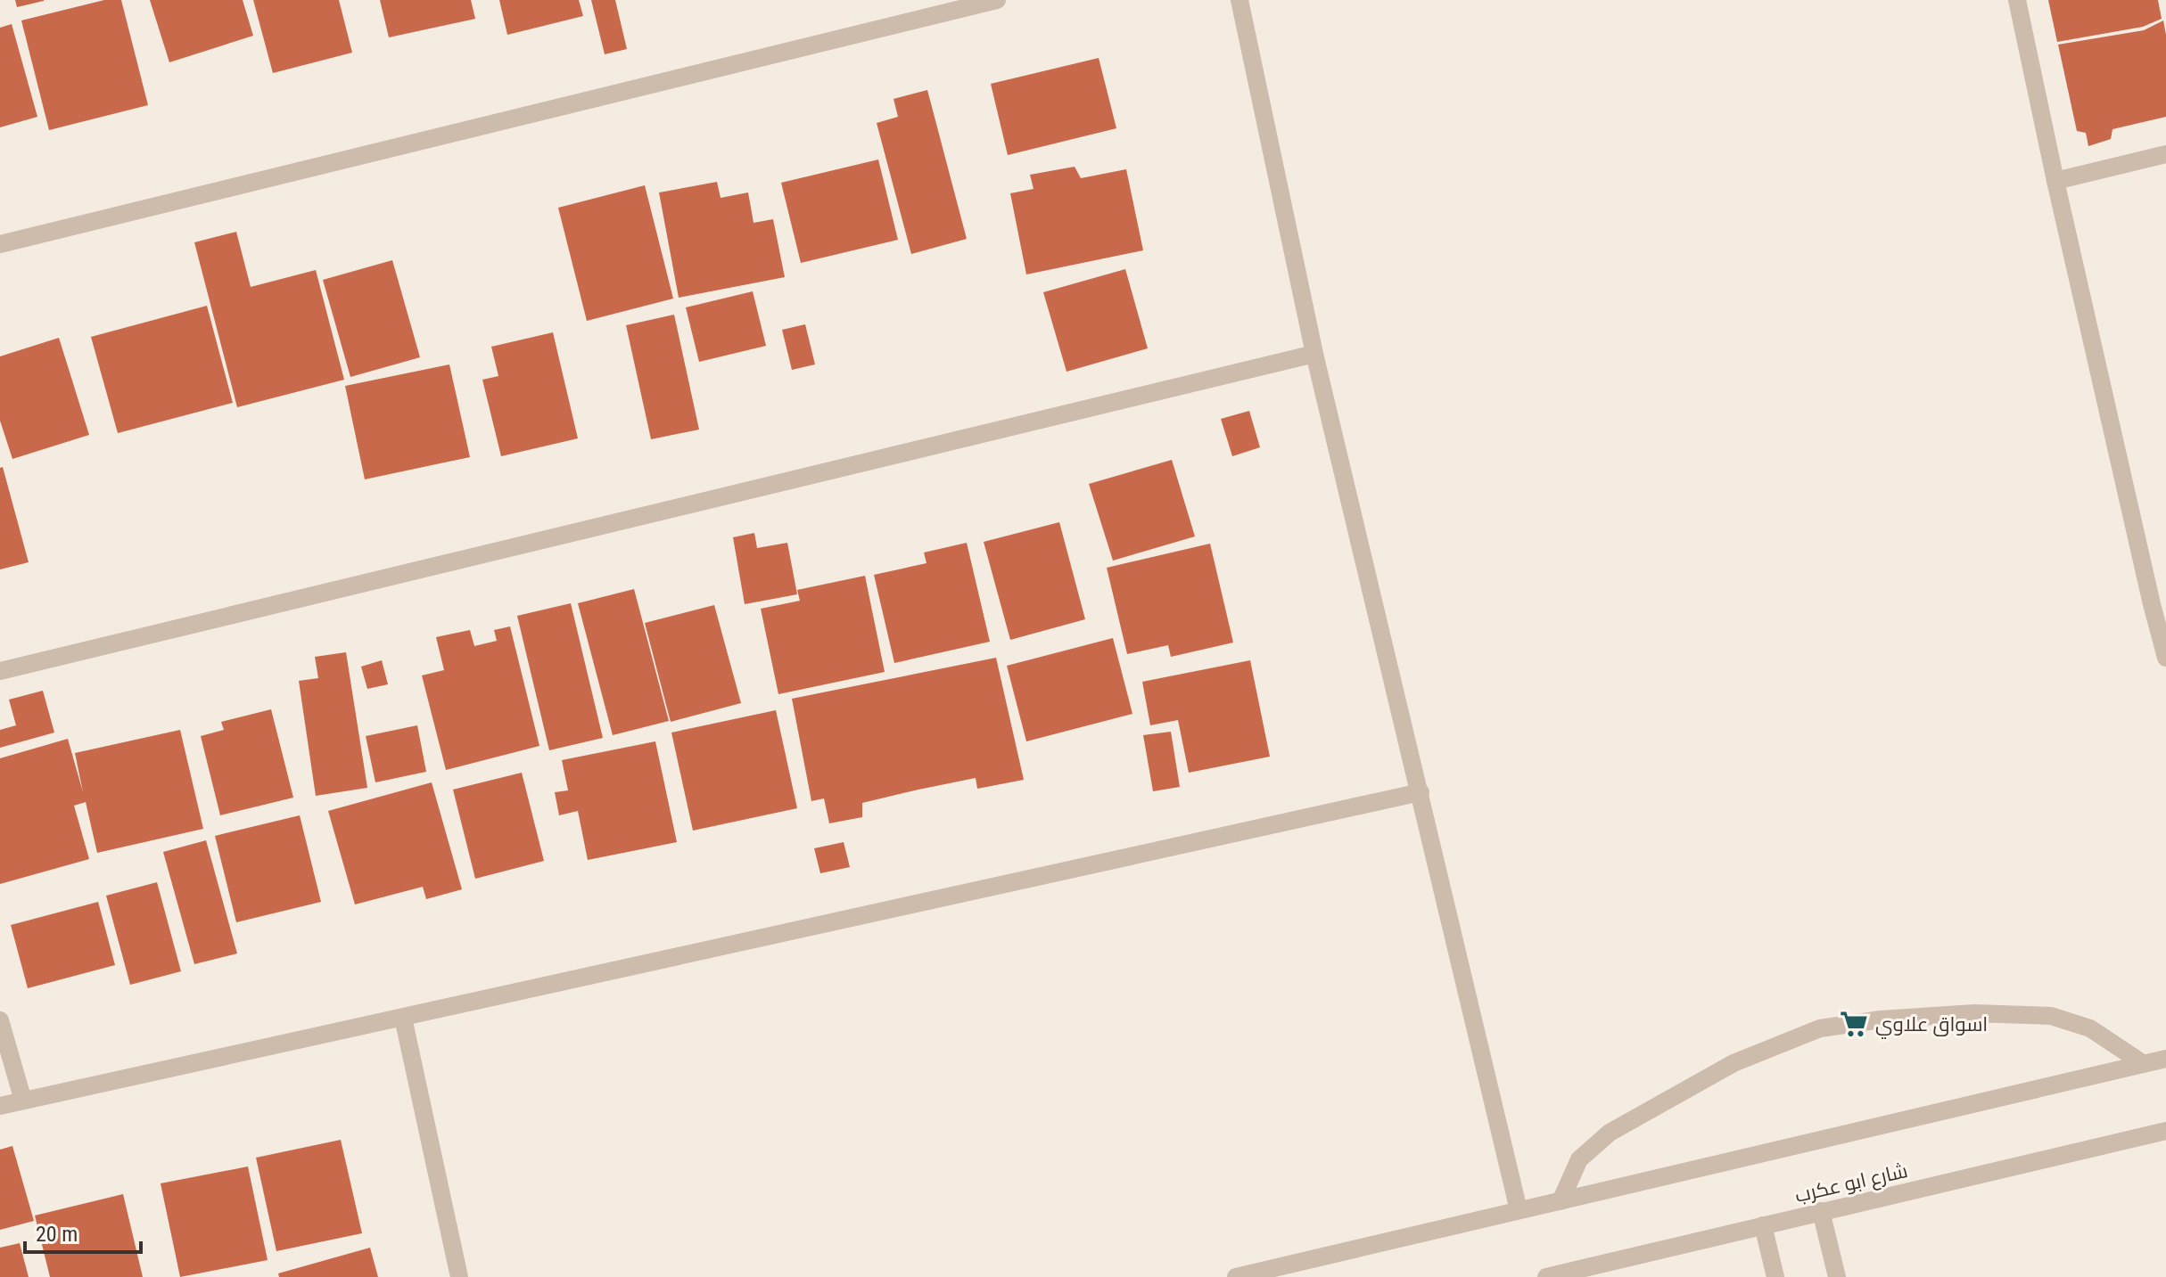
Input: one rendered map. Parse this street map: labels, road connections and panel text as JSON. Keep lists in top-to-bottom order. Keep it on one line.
{"streets":{"street":["شارع ابو عكرب"]},"places":{"supermarket":["اسواق علاوي"]},"scale_bar":"20 m"}
